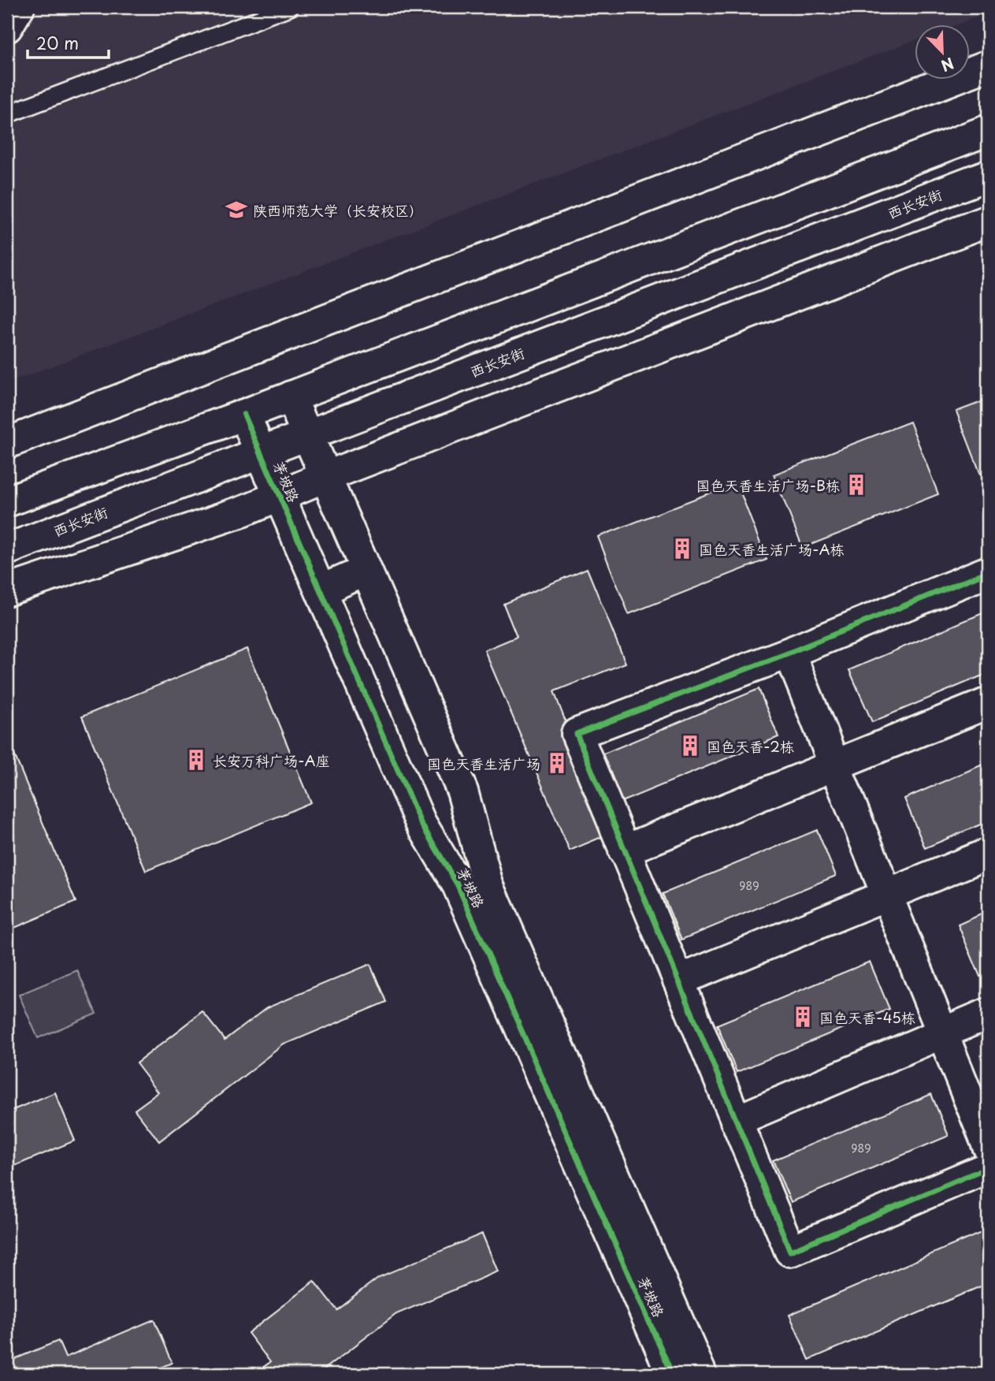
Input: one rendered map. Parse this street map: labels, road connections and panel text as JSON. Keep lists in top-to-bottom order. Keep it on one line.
{"streets":{"street":["西长安街","茅坡路"]},"crossings":[["西长安街","茅坡路"]],"places":{"school or university":["陕西师范大学（长安校区）"],"building":["国色天香生活广场-B栋","国色天香生活广场-A栋","国色天香-2栋","长安万科广场-A座","国色天香生活广场","国色天香-45栋"]},"house_numbers":["989","989"],"scale_bar":"20 m","north":"bottom right"}
